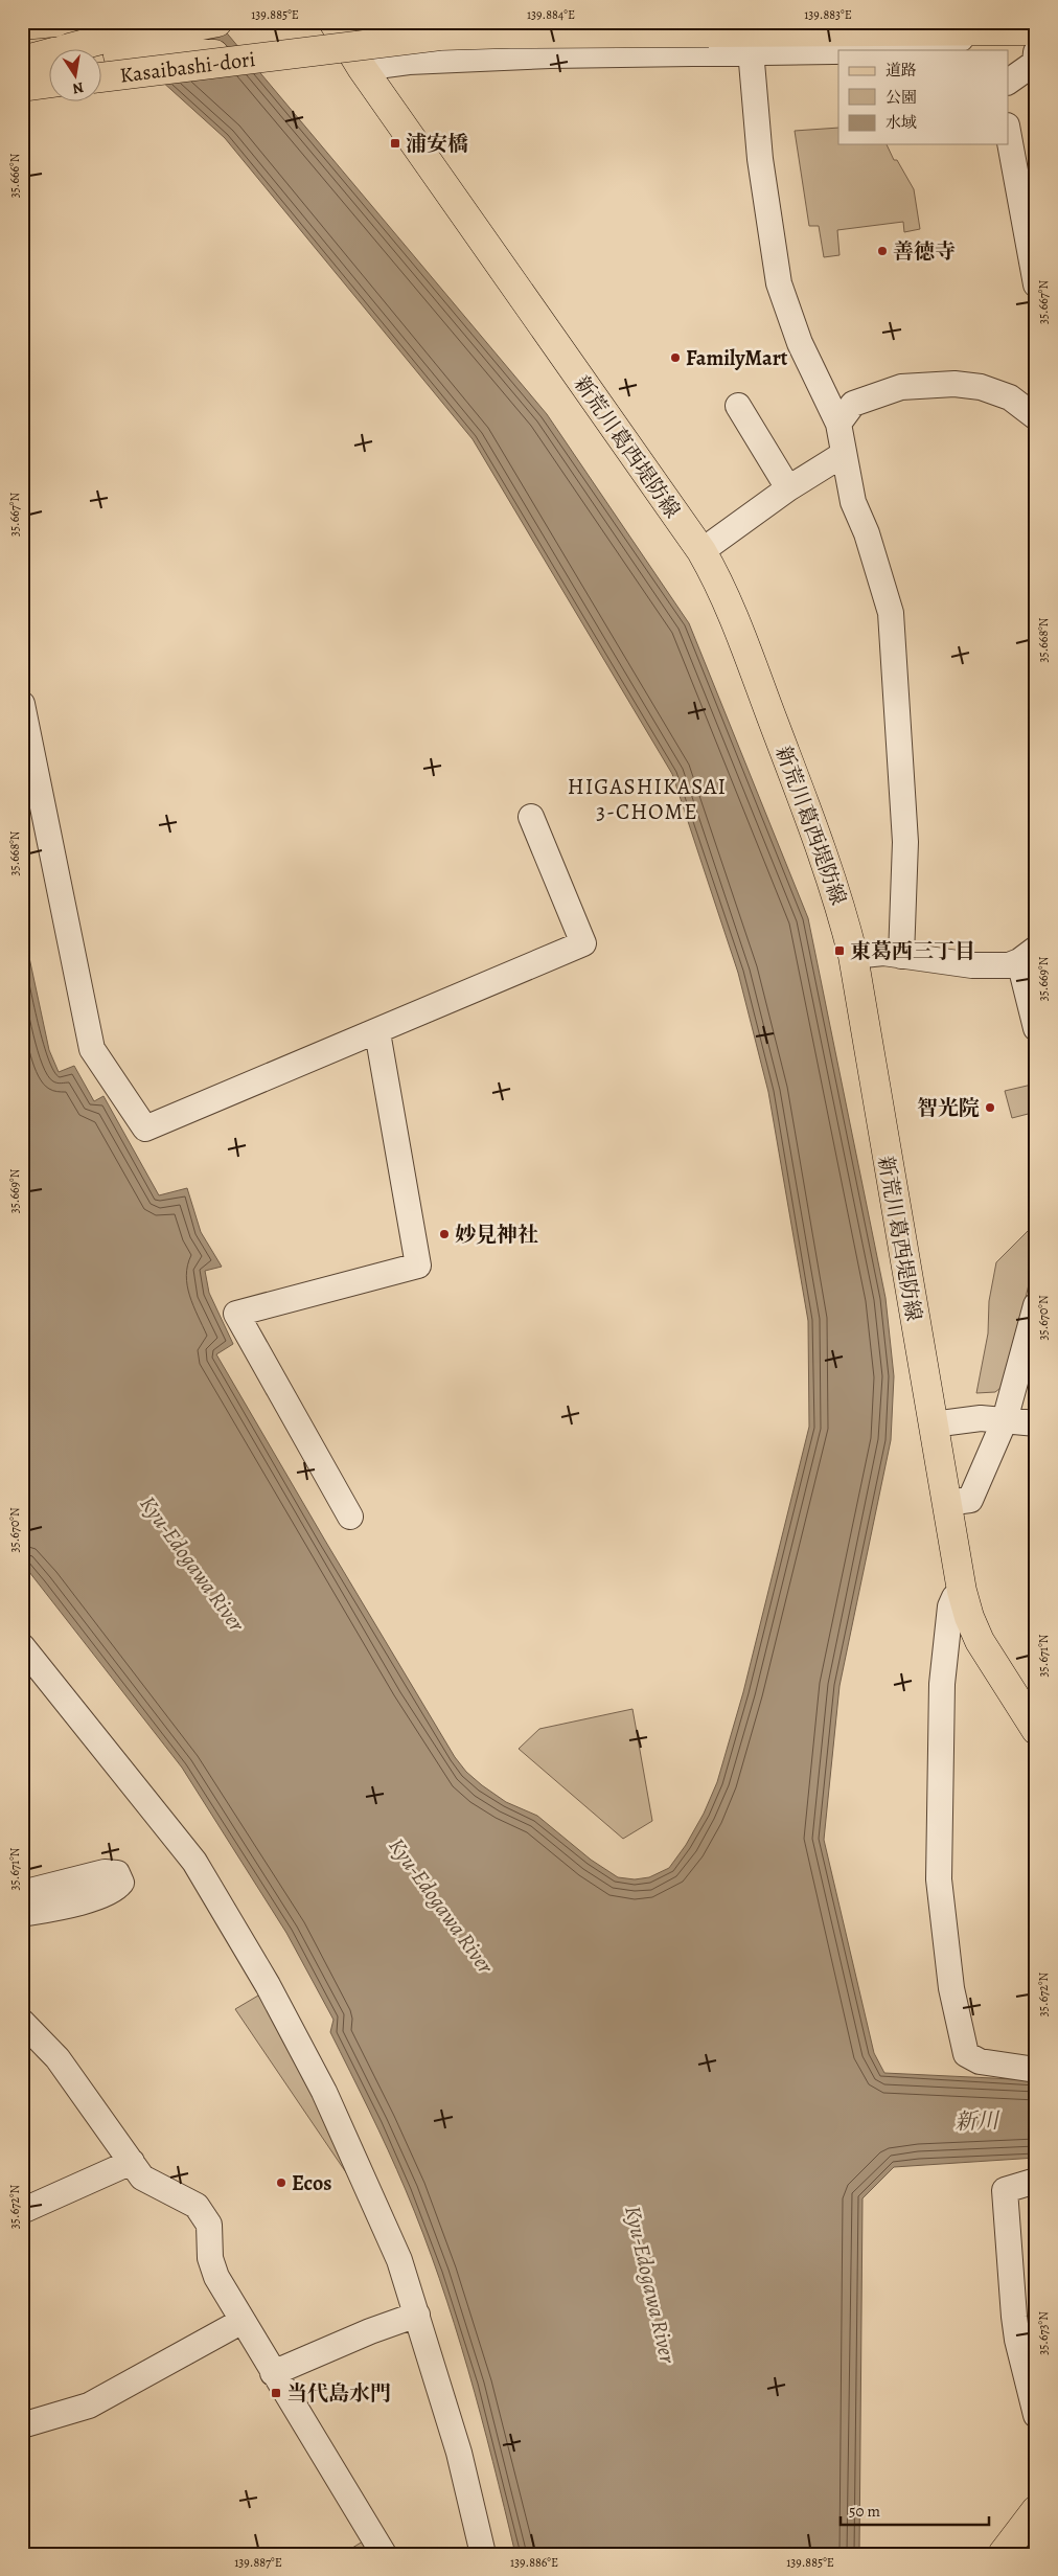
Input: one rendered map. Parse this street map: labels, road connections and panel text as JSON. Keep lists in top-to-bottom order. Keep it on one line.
{"streets":{"main road":["Kasaibashi-dori","新荒川葛西堤防線"]},"districts":["HIGASHIKASAI 3-CHOME"],"water":["Kyu-Edogawa River","新川"],"places":{"transit":["浦安橋","東葛西三丁目","当代島水門"],"other":["善徳寺","FamilyMart","智光院","妙見神社","Ecos"]},"legend":["道路","公園","水域"],"scale_bar":"50 m","north":"bottom","coordinates":["139.885°E","139.884°E","139.883°E","35.666°N","35.667°N","35.668°N","35.669°N","35.670°N","35.671°N","35.672°N","35.673°N","139.887°E","139.886°E"]}
